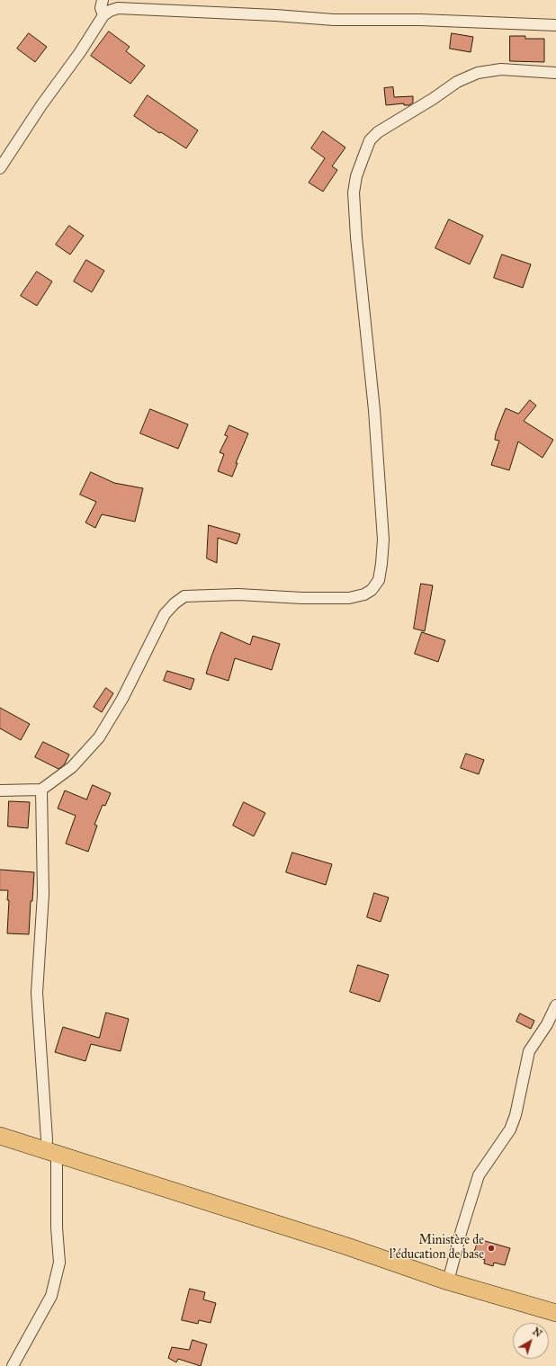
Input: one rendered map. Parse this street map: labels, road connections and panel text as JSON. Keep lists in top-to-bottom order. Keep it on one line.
{"places":["Ministère de l'éducation de base"],"north":"top right"}
